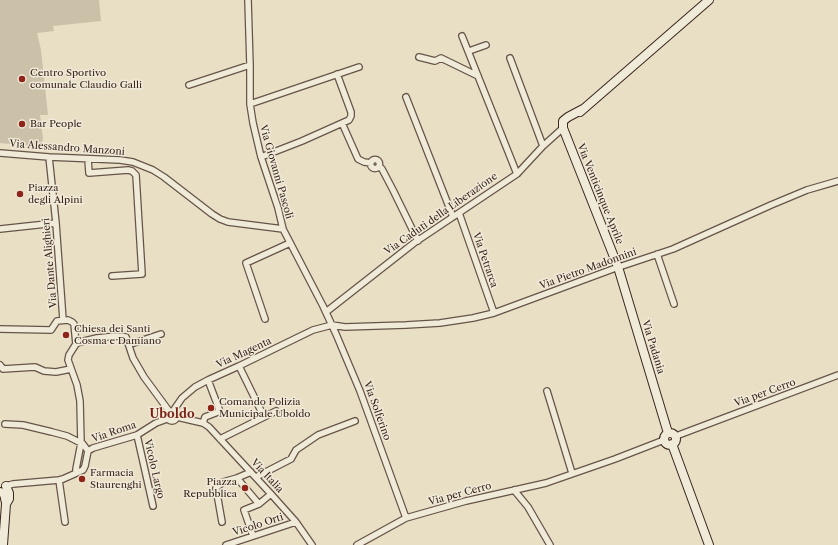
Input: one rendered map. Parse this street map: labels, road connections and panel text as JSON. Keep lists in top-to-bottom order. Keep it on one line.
{"streets":{"street":["Via Alessandro Manzoni","Via Giovanni Pascoli","Via Venticinque Aprile","Via Caduti della Liberazione","Via Petrarca","Via Dante Alighieri","Via Pietro Madonnini","Via Padania","Via Magenta","Via per Cerro","Via Solferino","Via Roma","Vicolo Largo","Via Italia","Vicolo Orti"]},"crossings":[["Via Alessandro Manzoni","Via Giovanni Pascoli"],["Via Alessandro Manzoni","Via Dante Alighieri"],["Via Giovanni Pascoli","Via Caduti della Liberazione"],["Via Giovanni Pascoli","Via Solferino"],["Via Venticinque Aprile","Via Caduti della Liberazione"],["Via Venticinque Aprile","Via Pietro Madonnini"],["Via Venticinque Aprile","Via Padania"],["Via Caduti della Liberazione","Via Petrarca"],["Via Caduti della Liberazione","Via Solferino"],["Via Petrarca","Via Pietro Madonnini"],["Via Pietro Madonnini","Via Padania"],["Via Pietro Madonnini","Via Magenta"],["Via Pietro Madonnini","Via Solferino"],["Via Padania","Via per Cerro"],["Via Magenta","Via Solferino"],["Via Magenta","Via Roma"],["Via per Cerro","Via Solferino"],["Via Roma","Vicolo Largo"],["Via Italia","Vicolo Orti"]],"districts":["Uboldo"],"places":["Centro Sportivo comunale Claudio Galli","Bar People","Piazza degli Alpini","Chiesa dei Santi Cosma e Damiano","Comando Polizia Municipale Uboldo","Farmacia Staurenghi","Piazza Repubblica"]}
